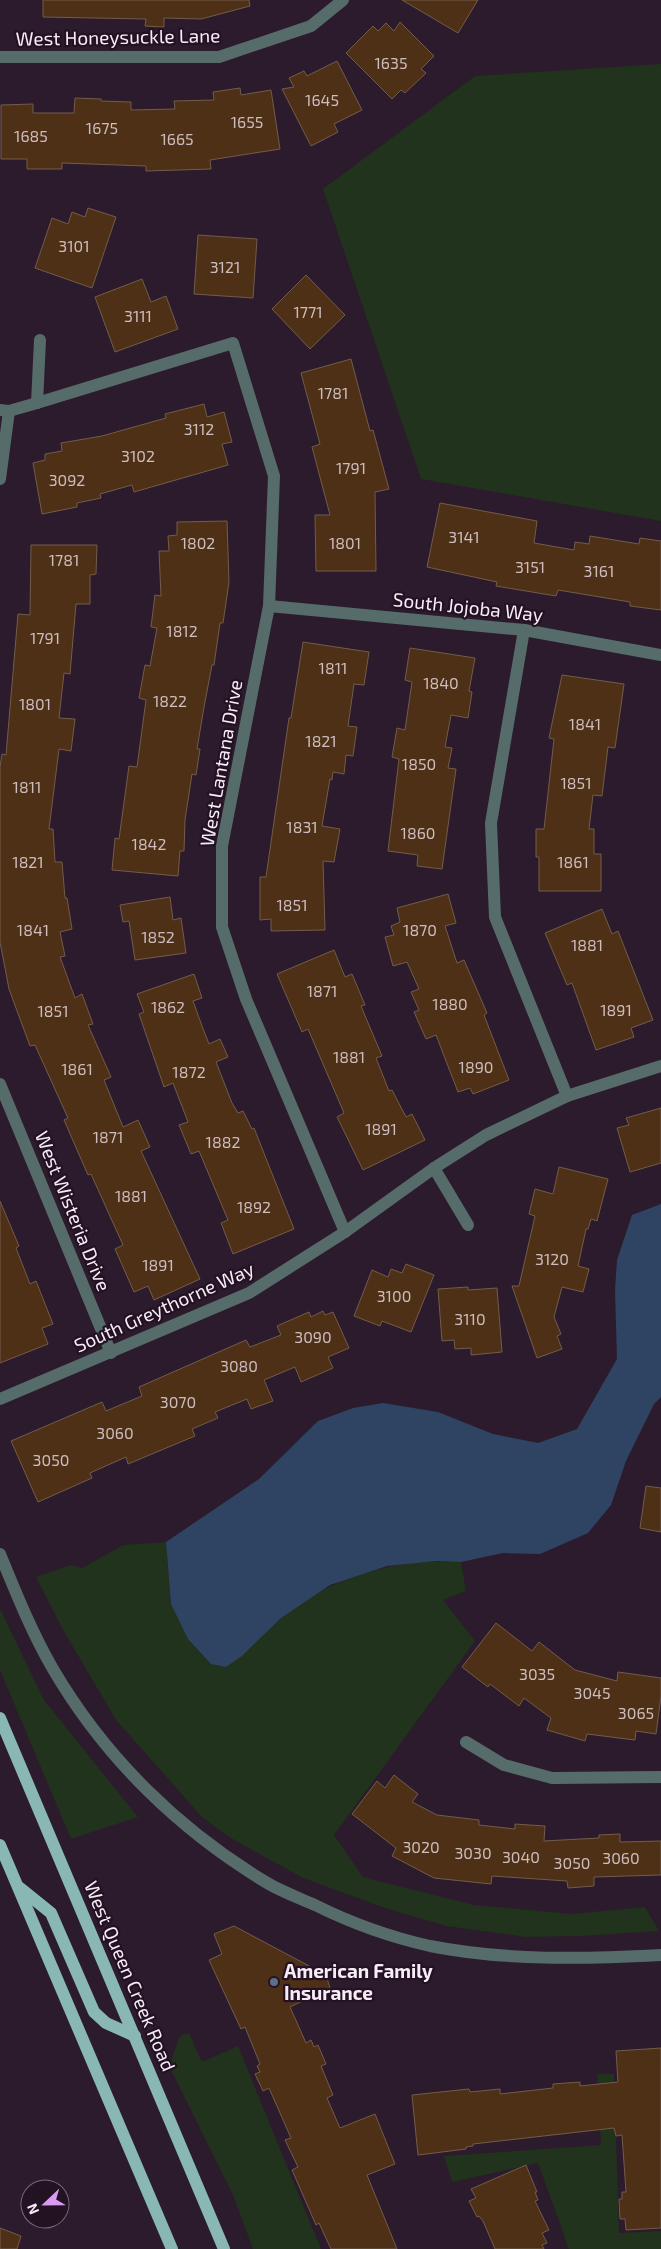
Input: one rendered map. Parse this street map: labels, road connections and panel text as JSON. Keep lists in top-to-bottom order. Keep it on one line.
{"streets":{"main road":["West Queen Creek Road"],"street":["West Honeysuckle Lane","South Jojoba Way","West Lantana Drive","West Wisteria Drive","South Greythorne Way"]},"crossings":[["South Jojoba Way","West Lantana Drive"],["West Lantana Drive","South Greythorne Way"],["West Wisteria Drive","South Greythorne Way"]],"places":["American Family Insurance"],"house_numbers":["1635","1645","1655","1675","1685","1665","3101","3121","1771","3111","1781","3112","3102","1791","3092","3141","1802","1801","1781","3151","3161","1812","1791","1811","1840","1822","1801","1841","1821","1850","1851","1811","1831","1860","1842","1821","1861","1851","1841","1870","1852","1881","1871","1880","1862","1891","1851","1881","1890","1861","1872","1891","1871","1882","1881","1892","3120","1891","3100","3110","3090","3080","3070","3060","3050","3035","3045","3065","3020","3030","3040","3060","3050"],"north":"left"}
